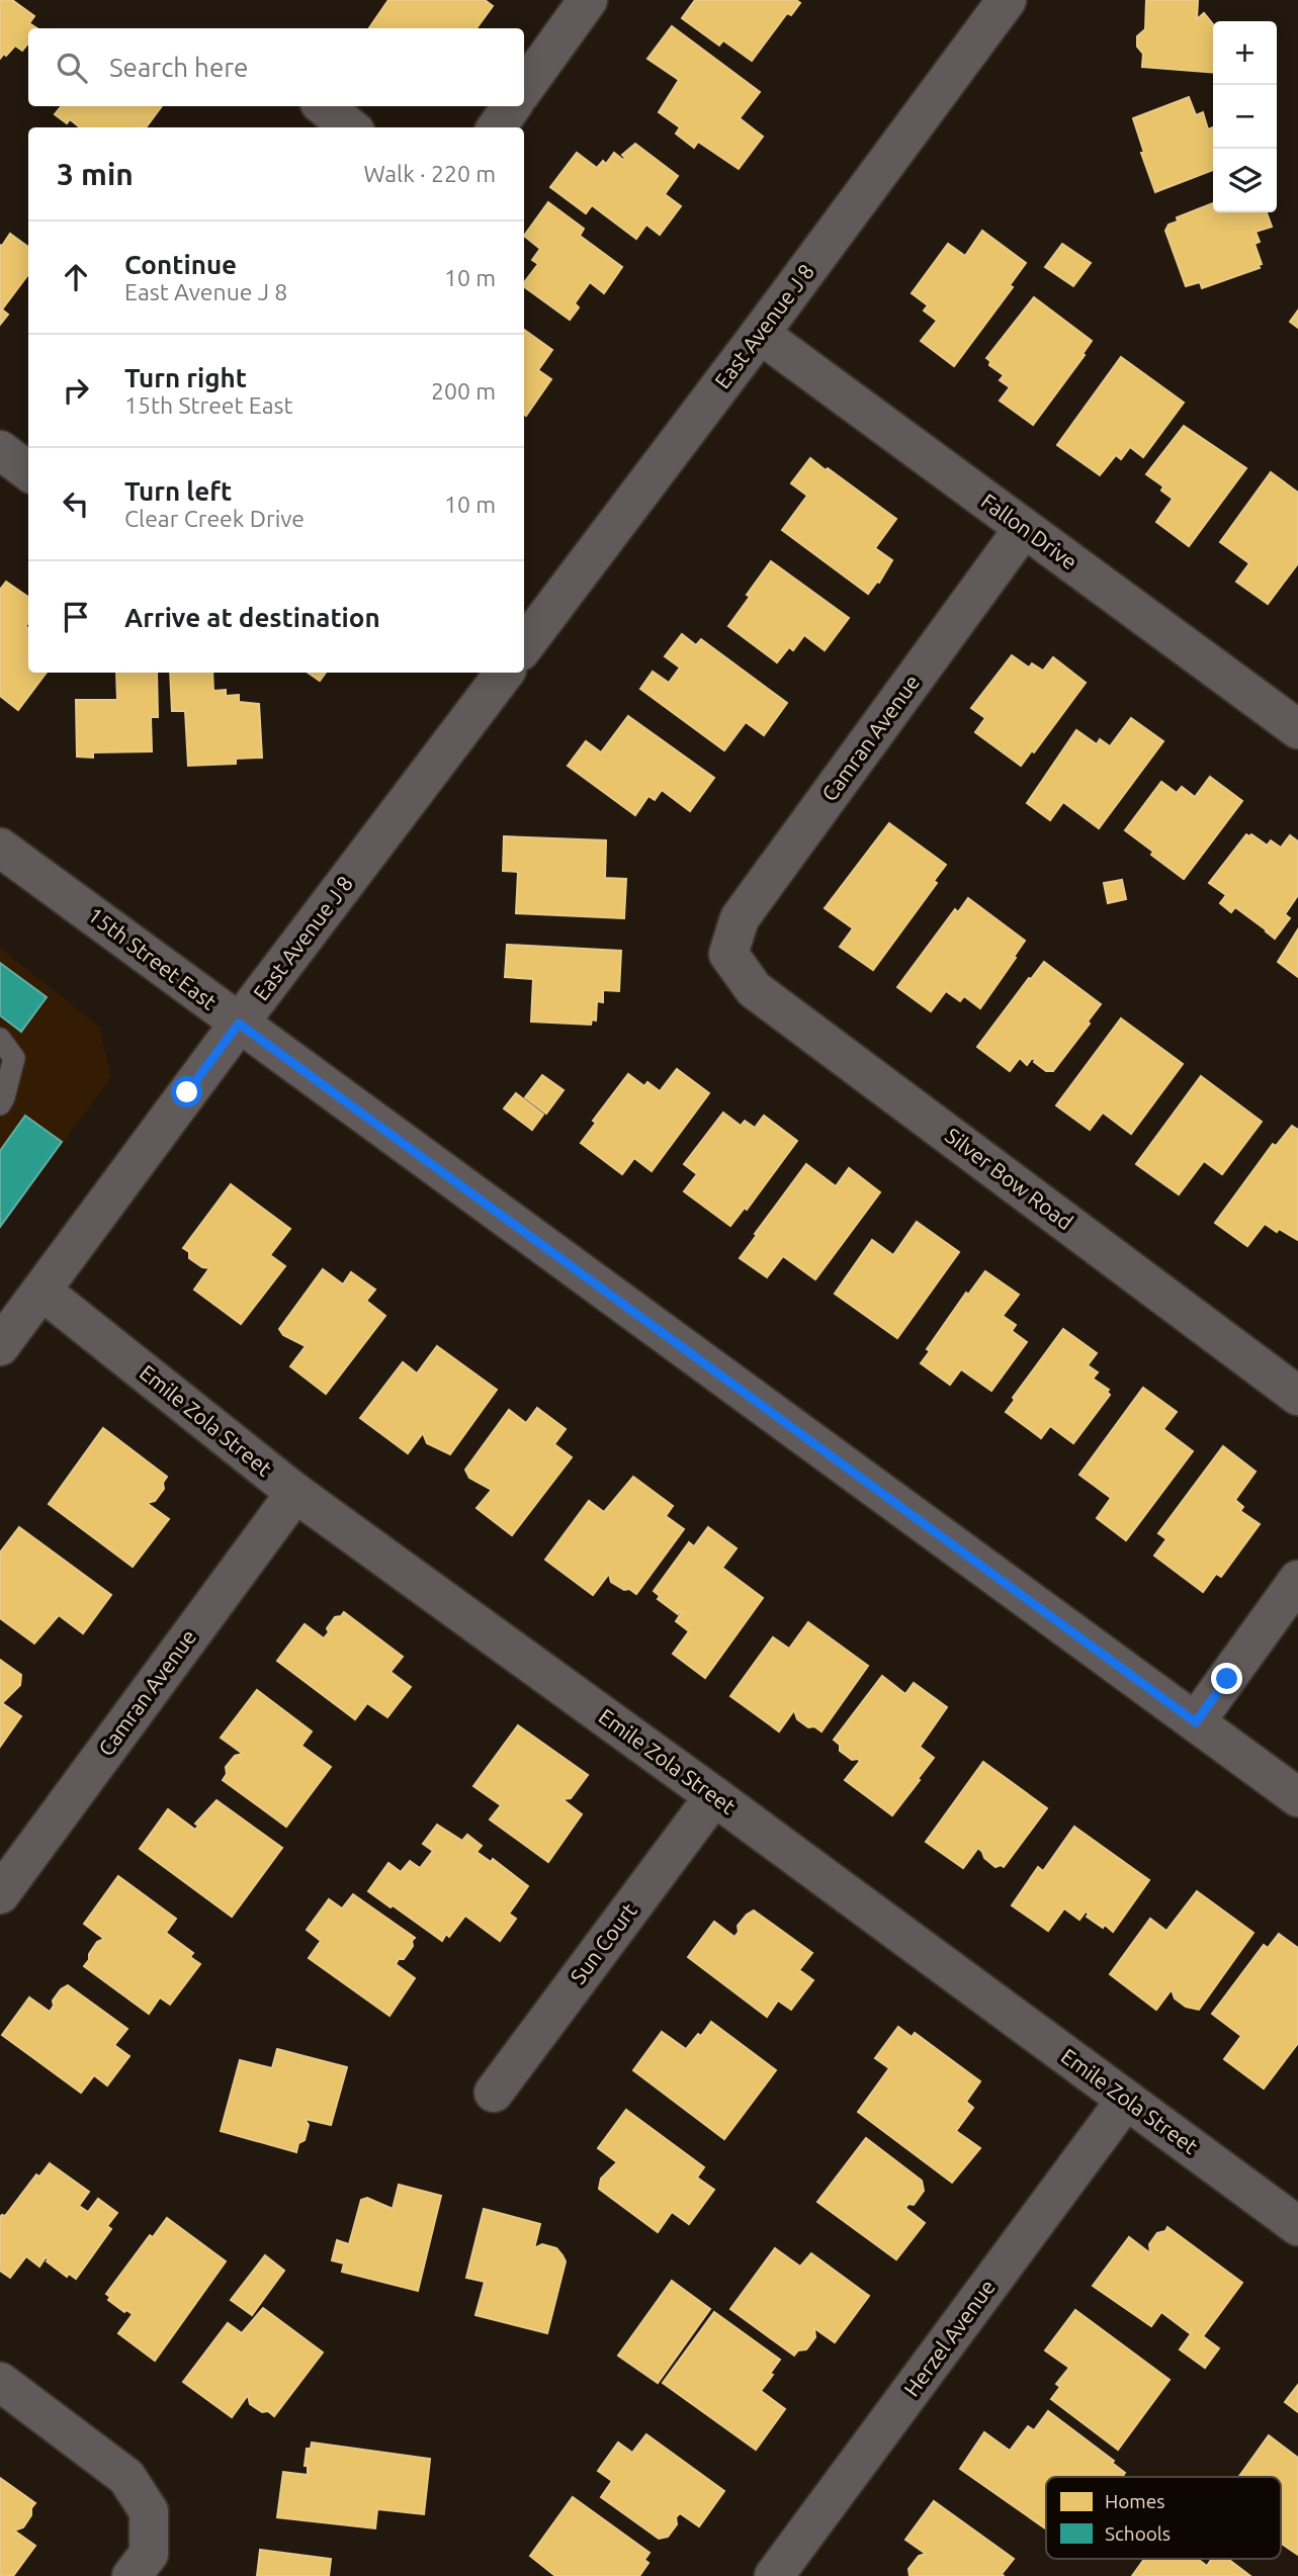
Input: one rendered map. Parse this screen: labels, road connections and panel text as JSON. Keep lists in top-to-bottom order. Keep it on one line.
{"streets":{"street":["East Avenue J 8","Fallon Drive","Camran Avenue","15th Street East","Silver Bow Road","Emile Zola Street","Sun Court","Herzel Avenue"]},"crossings":[["East Avenue J 8","Fallon Drive"],["East Avenue J 8","15th Street East"],["East Avenue J 8","Emile Zola Street"],["Fallon Drive","Camran Avenue"],["Camran Avenue","Silver Bow Road"],["Camran Avenue","Emile Zola Street"],["Emile Zola Street","Sun Court"],["Emile Zola Street","Herzel Avenue"]],"legend":["Homes","Schools"],"page":{"map_buttons":["+","−"],"search":"Search here","heading":["3 min","Walk · 220 m"],"list":[["Continue","East Avenue J 8","10 m"],["Turn right","15th Street East","200 m"],["Turn left","Clear Creek Drive","10 m"],"Arrive at destination"]}}
